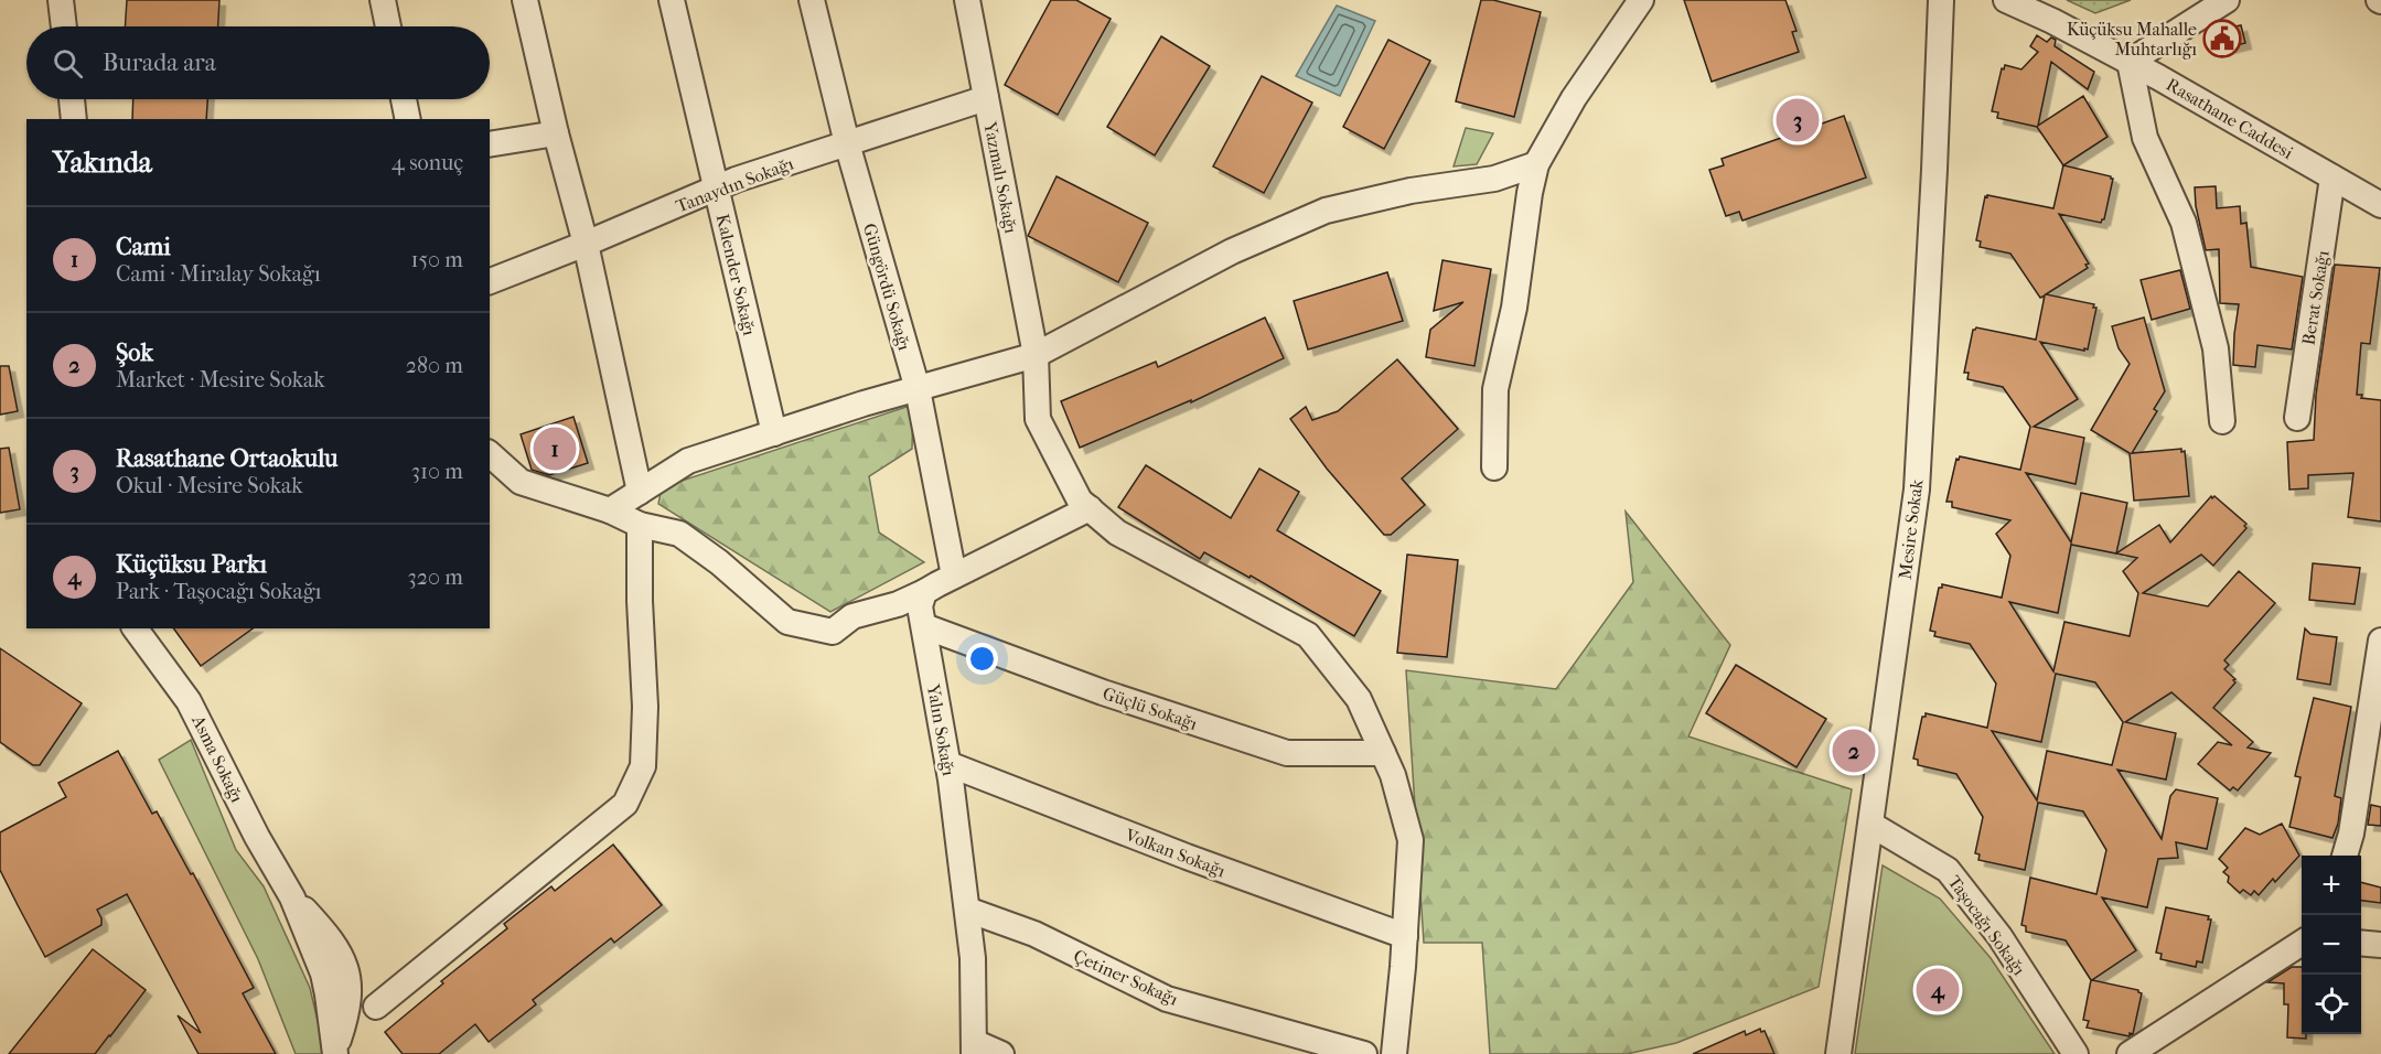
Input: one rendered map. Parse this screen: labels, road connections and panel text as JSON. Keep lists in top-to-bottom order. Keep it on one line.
{"streets":{"street":["Rasathane Caddesi","Yazmalı Sokağı","Tanaydın Sokağı","Kalender Sokağı","Güngördü Sokağı","Berat Sokağı","Mesire Sokak","Güçlü Sokağı","Yalın Sokağı","Asma Sokağı","Volkan Sokağı","Taşocağı Sokağı","Çetiner Sokağı"]},"crossings":[["Rasathane Caddesi","Berat Sokağı"],["Yazmalı Sokağı","Tanaydın Sokağı"],["Yazmalı Sokağı","Güçlü Sokağı"],["Yazmalı Sokağı","Volkan Sokağı"],["Tanaydın Sokağı","Kalender Sokağı"],["Tanaydın Sokağı","Güngördü Sokağı"],["Mesire Sokak","Taşocağı Sokağı"],["Güçlü Sokağı","Yalın Sokağı"],["Yalın Sokağı","Volkan Sokağı"],["Yalın Sokağı","Çetiner Sokağı"]],"places":{"public building":["Küçüksu Mahalle Muhtarlığı"]},"page":{"search":"Burada ara","pins":["3","1","2","4"],"heading":["Yakında","4 sonuç"],"list":[{"mark":"1","name":"Cami","note":"Cami · Miralay Sokağı","value":"150 m"},{"mark":"2","name":"Şok","note":"Market · Mesire Sokak","value":"280 m"},{"mark":"3","name":"Rasathane Ortaokulu","note":"Okul · Mesire Sokak","value":"310 m"},{"mark":"4","name":"Küçüksu Parkı","note":"Park · Taşocağı Sokağı","value":"320 m"}],"map_buttons":["+","−"]}}
